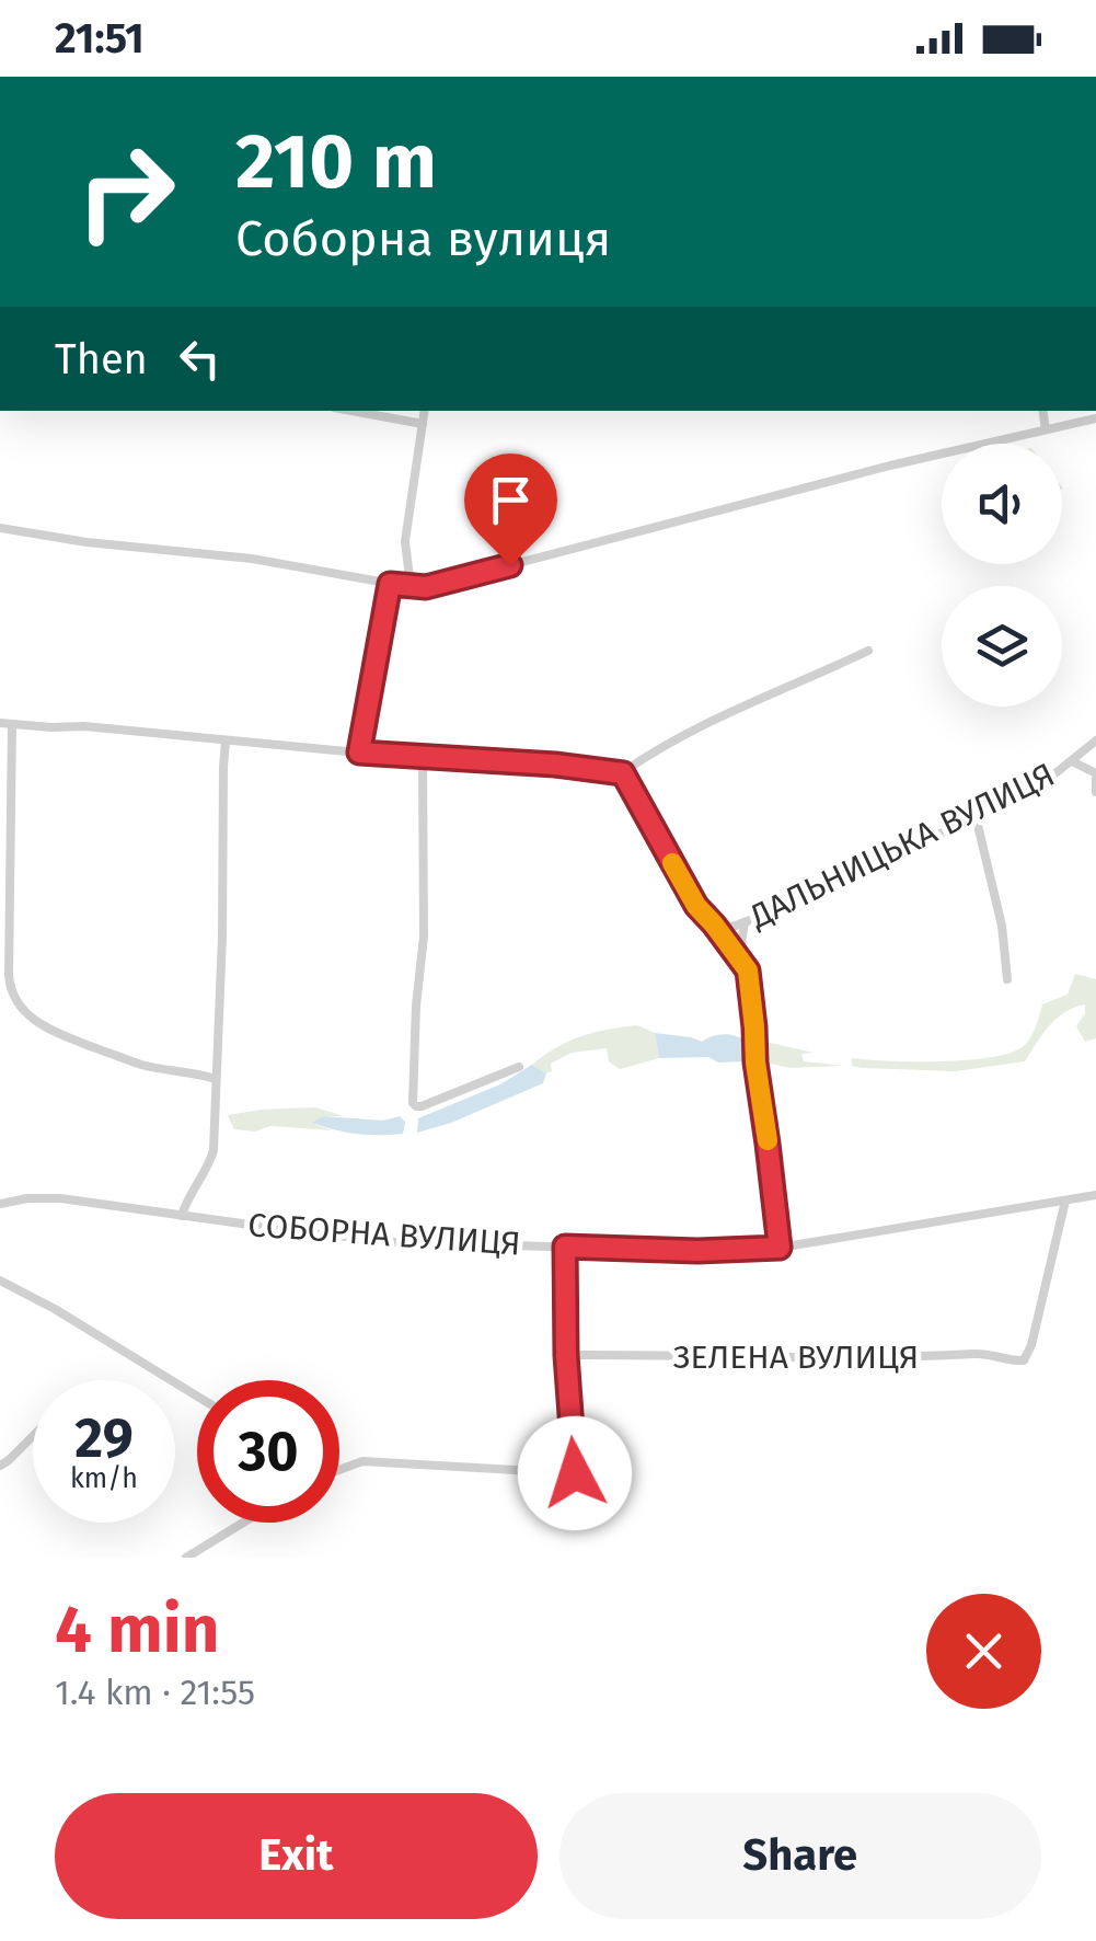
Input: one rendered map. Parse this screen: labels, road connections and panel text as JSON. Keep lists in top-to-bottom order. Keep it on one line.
{"streets":{"street":["ДАЛЬНИЦЬКА ВУЛИЦЯ","СОБОРНА ВУЛИЦЯ","ЗЕЛЕНА ВУЛИЦЯ"]},"crossings":[["СОБОРНА ВУЛИЦЯ","ЗЕЛЕНА ВУЛИЦЯ"]],"page":{"status":"21:51","turn":["210 m","Соборна вулиця"],"then":"Then","speed":"29 km/h","limit":"30","heading":["4 min","1.4 km · 21:55"],"buttons":["Exit","Share"]}}
